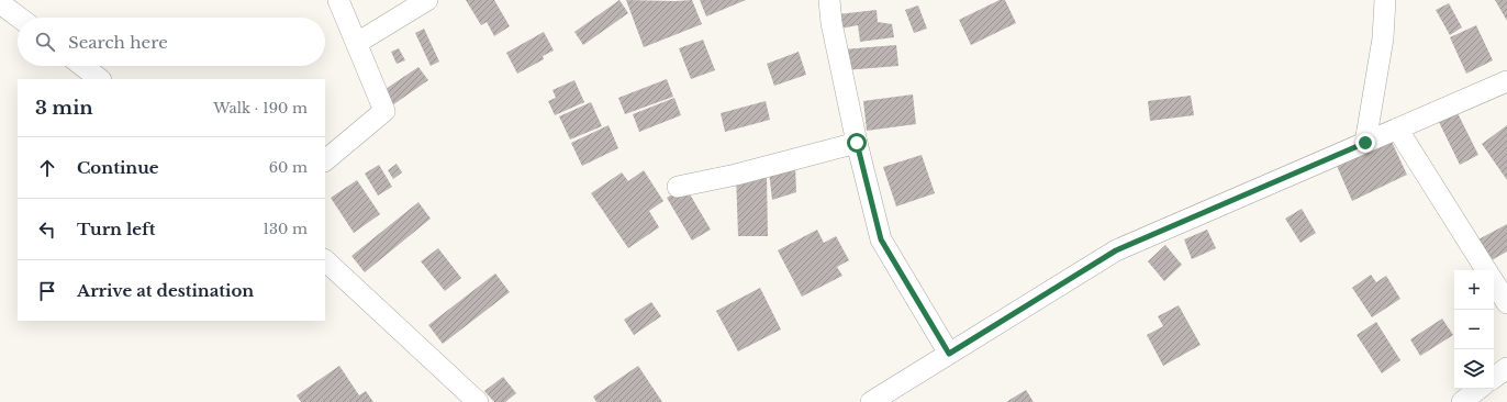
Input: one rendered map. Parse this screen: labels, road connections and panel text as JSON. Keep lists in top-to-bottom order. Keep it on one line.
{"page":{"search":"Search here","heading":["3 min","Walk · 190 m"],"list":[["Continue","60 m"],["Turn left","130 m"],"Arrive at destination"],"map_buttons":["+","−"]}}
